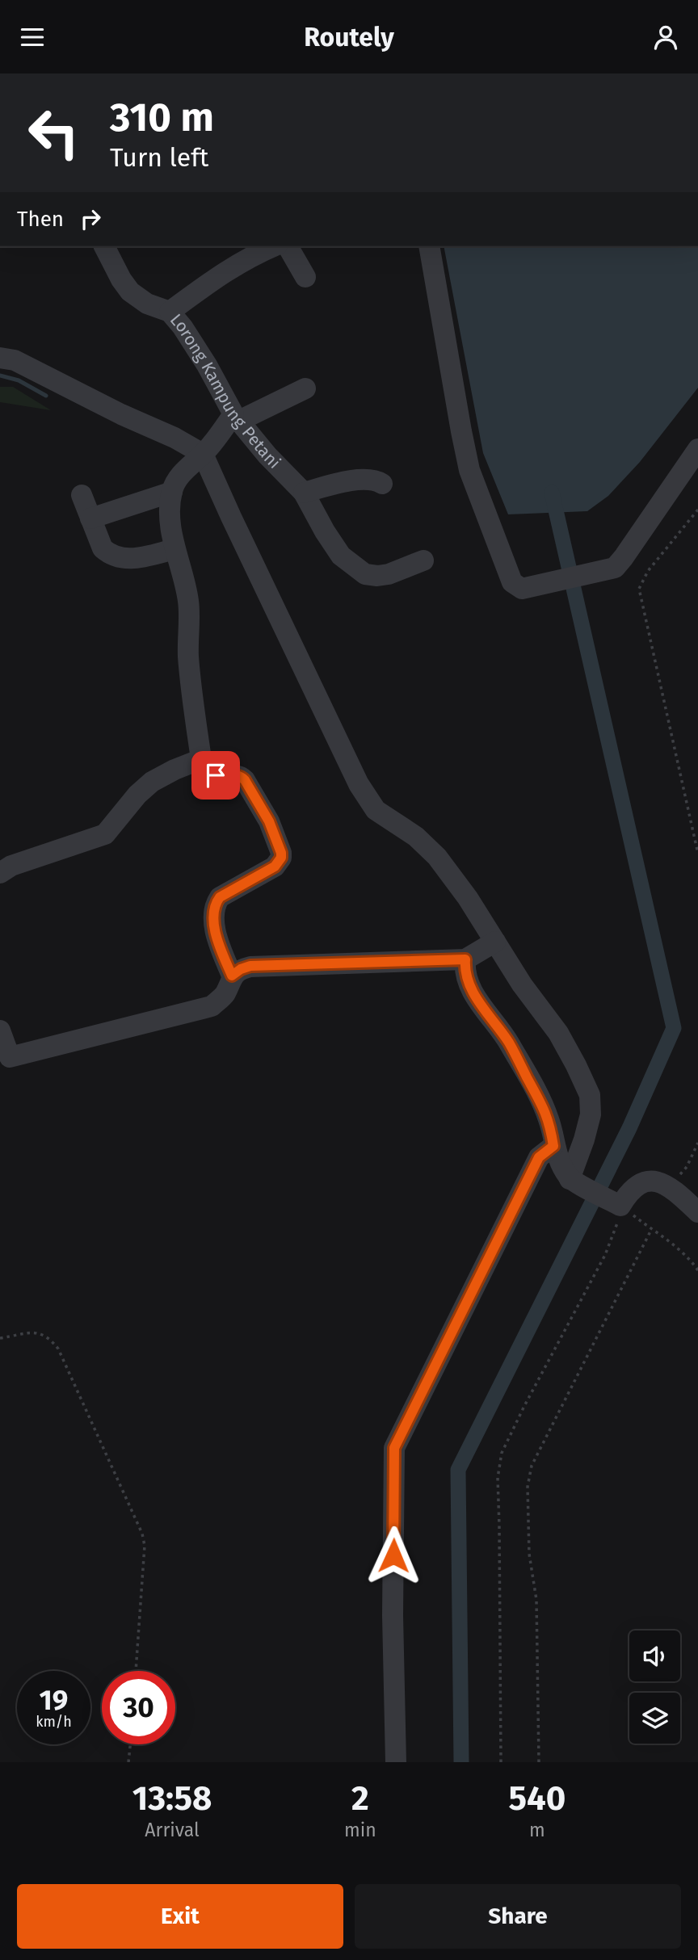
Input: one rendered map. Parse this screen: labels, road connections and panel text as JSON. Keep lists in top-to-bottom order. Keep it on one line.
{"streets":{"street":["Lorong Kampung Petani"]},"page":{"header":"Routely","turn":["310 m","Turn left"],"then":"Then","speed":"19 km/h","limit":"30","eta":["13:58","Arrival","2","min","540","m"],"buttons":["Exit","Share"]}}
